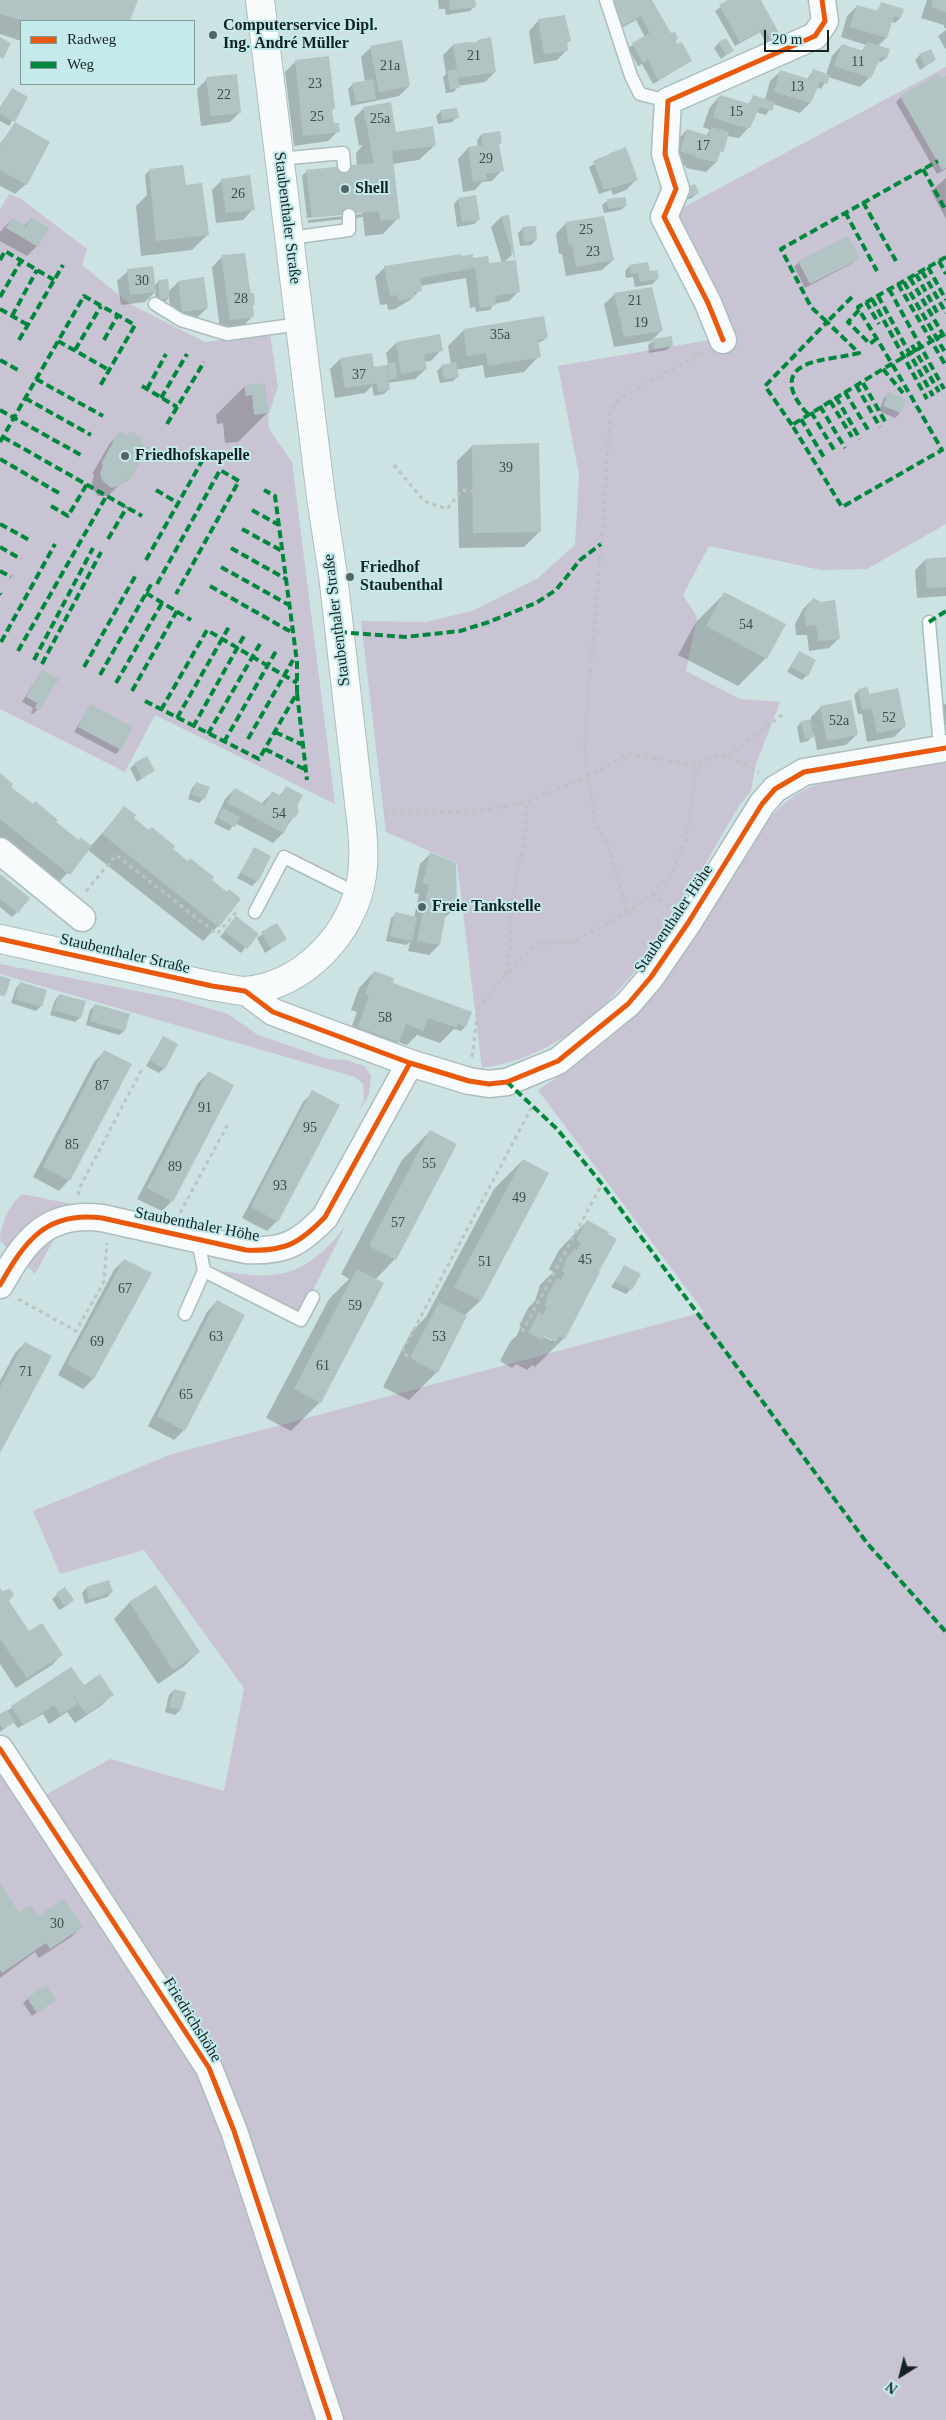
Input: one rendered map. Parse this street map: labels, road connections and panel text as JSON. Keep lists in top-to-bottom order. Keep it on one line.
{"streets":{"main road":["Staubenthaler Straße"],"street":["Staubenthaler Höhe","Friedrichshöhe"]},"crossings":[["Staubenthaler Straße","Staubenthaler Höhe"]],"places":["Computerservice Dipl. Ing. André Müller","Shell","Friedhofskapelle","Friedhof Staubenthal","Freie Tankstelle"],"house_numbers":["21","11","21a","23","13","22","15","25","25a","17","29","26","25","23","30","28","21","19","35a","37","39","54","52","52a","54","58","87","91","95","85","55","89","93","49","57","45","51","67","59","63","53","69","61","71","65","30"],"legend":["Radweg","Weg"],"scale_bar":"20 m","north":"bottom left"}
